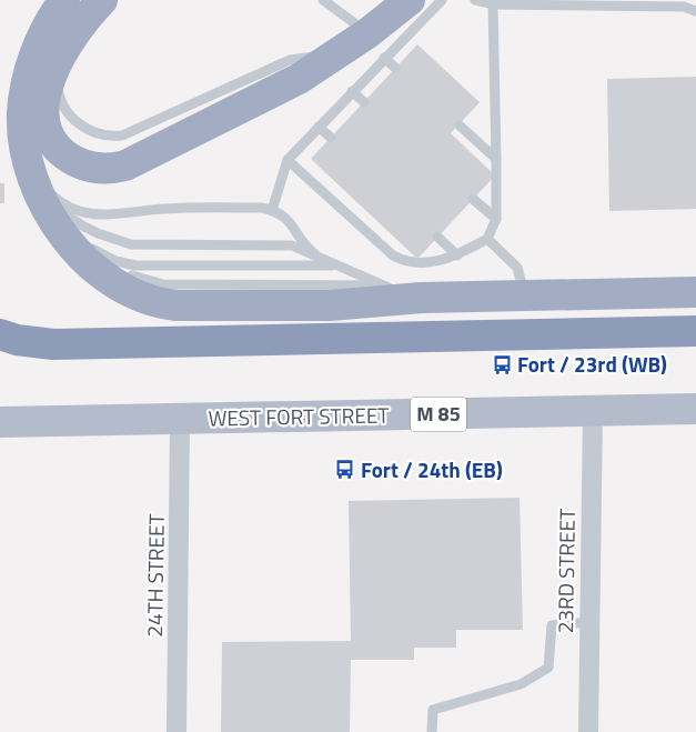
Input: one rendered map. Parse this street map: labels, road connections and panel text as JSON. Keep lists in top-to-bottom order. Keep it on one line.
{"streets":{"main road":["M 85","WEST FORT STREET"],"street":["23RD STREET","24TH STREET"]},"crossings":[["WEST FORT STREET","23RD STREET"],["WEST FORT STREET","24TH STREET"]],"places":{"bus stop":["Fort / 23rd (WB)","Fort / 24th (EB)"]}}
